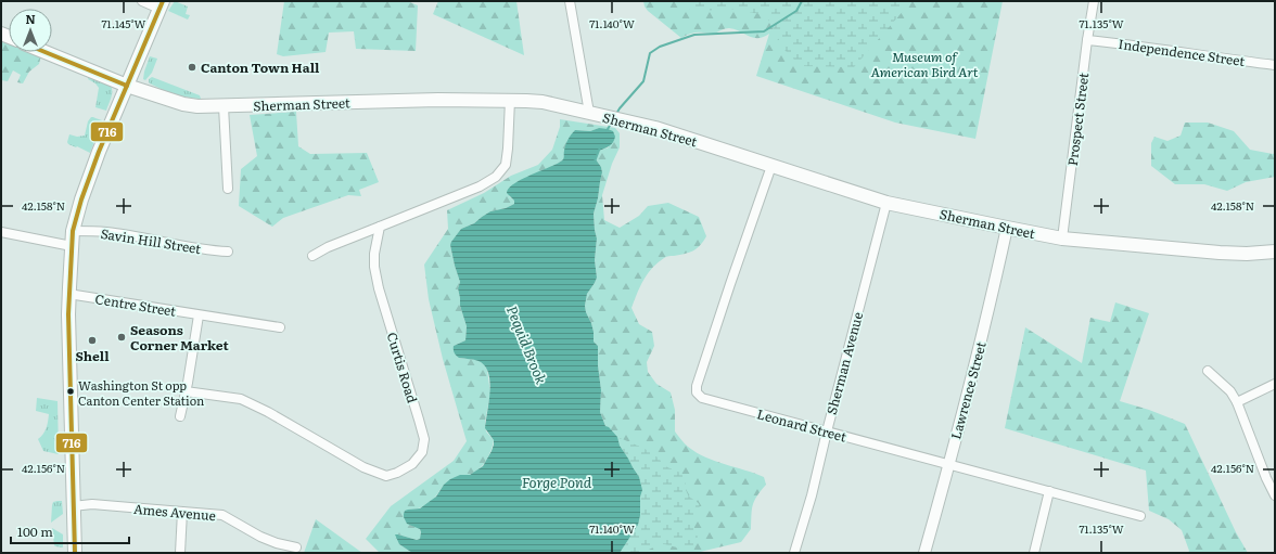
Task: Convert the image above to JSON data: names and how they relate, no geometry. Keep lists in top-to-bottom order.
{
  "streets": {
    "main road": ["Sherman Street"],
    "street": [
      "Independence Street",
      "Prospect Street",
      "Savin Hill Street",
      "Centre Street",
      "Sherman Avenue",
      "Curtis Road",
      "Lawrence Street",
      "Leonard Street",
      "Ames Avenue"
    ]
  },
  "crossings": [
    ["Independence Street", "Prospect Street"],
    ["Sherman Street", "Prospect Street"],
    ["Sherman Street", "Sherman Avenue"],
    ["Sherman Street", "Lawrence Street"],
    ["Sherman Street", "Leonard Street"],
    ["Sherman Avenue", "Leonard Street"],
    ["Lawrence Street", "Leonard Street"]
  ],
  "water": ["Pequid Brook", "Forge Pond"],
  "parks": ["Museum of American Bird Art"],
  "places": [
    "Canton Town Hall",
    "Seasons Corner Market",
    "Shell",
    "Washington St opp Canton Center Station"
  ],
  "lines": ["transit line 716"],
  "scale_bar": "100 m",
  "north": "top",
  "coordinates": [
    "71.145°W",
    "71.140°W",
    "71.135°W",
    "42.158°N",
    "42.156°N"
  ]
}
